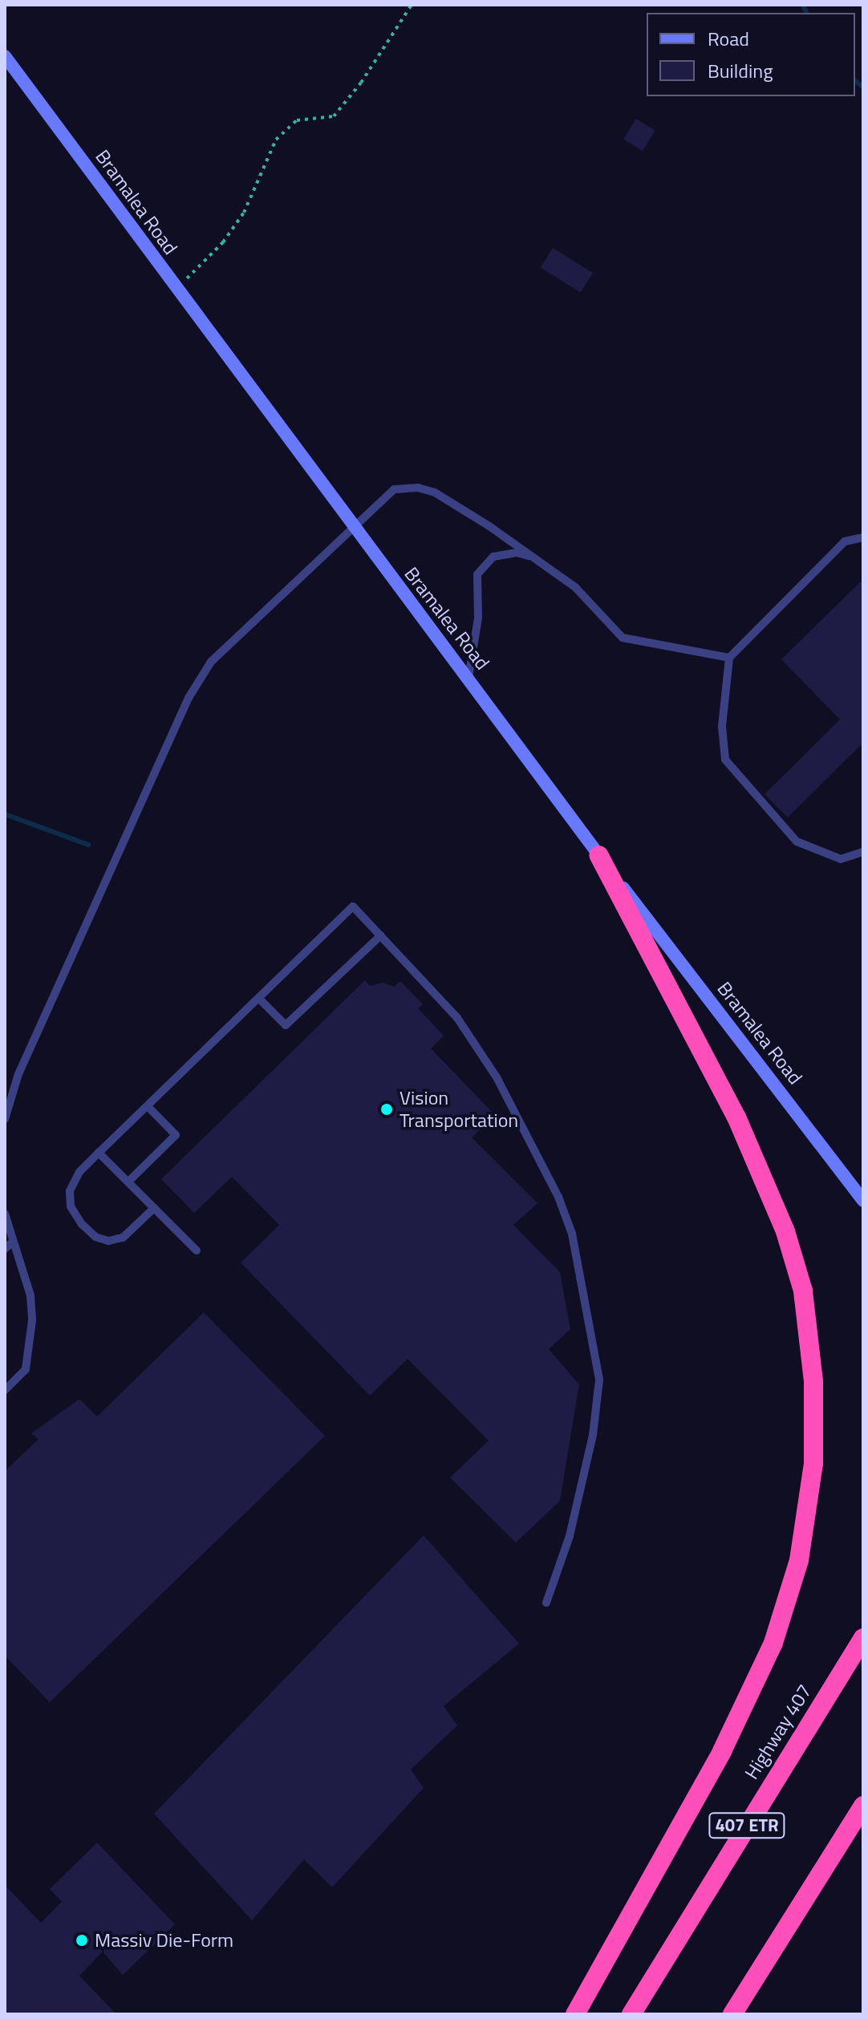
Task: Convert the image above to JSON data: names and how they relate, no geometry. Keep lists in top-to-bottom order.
{
  "streets": {
    "highway": ["Highway 407", "407 ETR"],
    "main road": ["Bramalea Road"]
  },
  "places": ["Vision Transportation", "Massiv Die-Form"],
  "legend": ["Road", "Building"]
}
